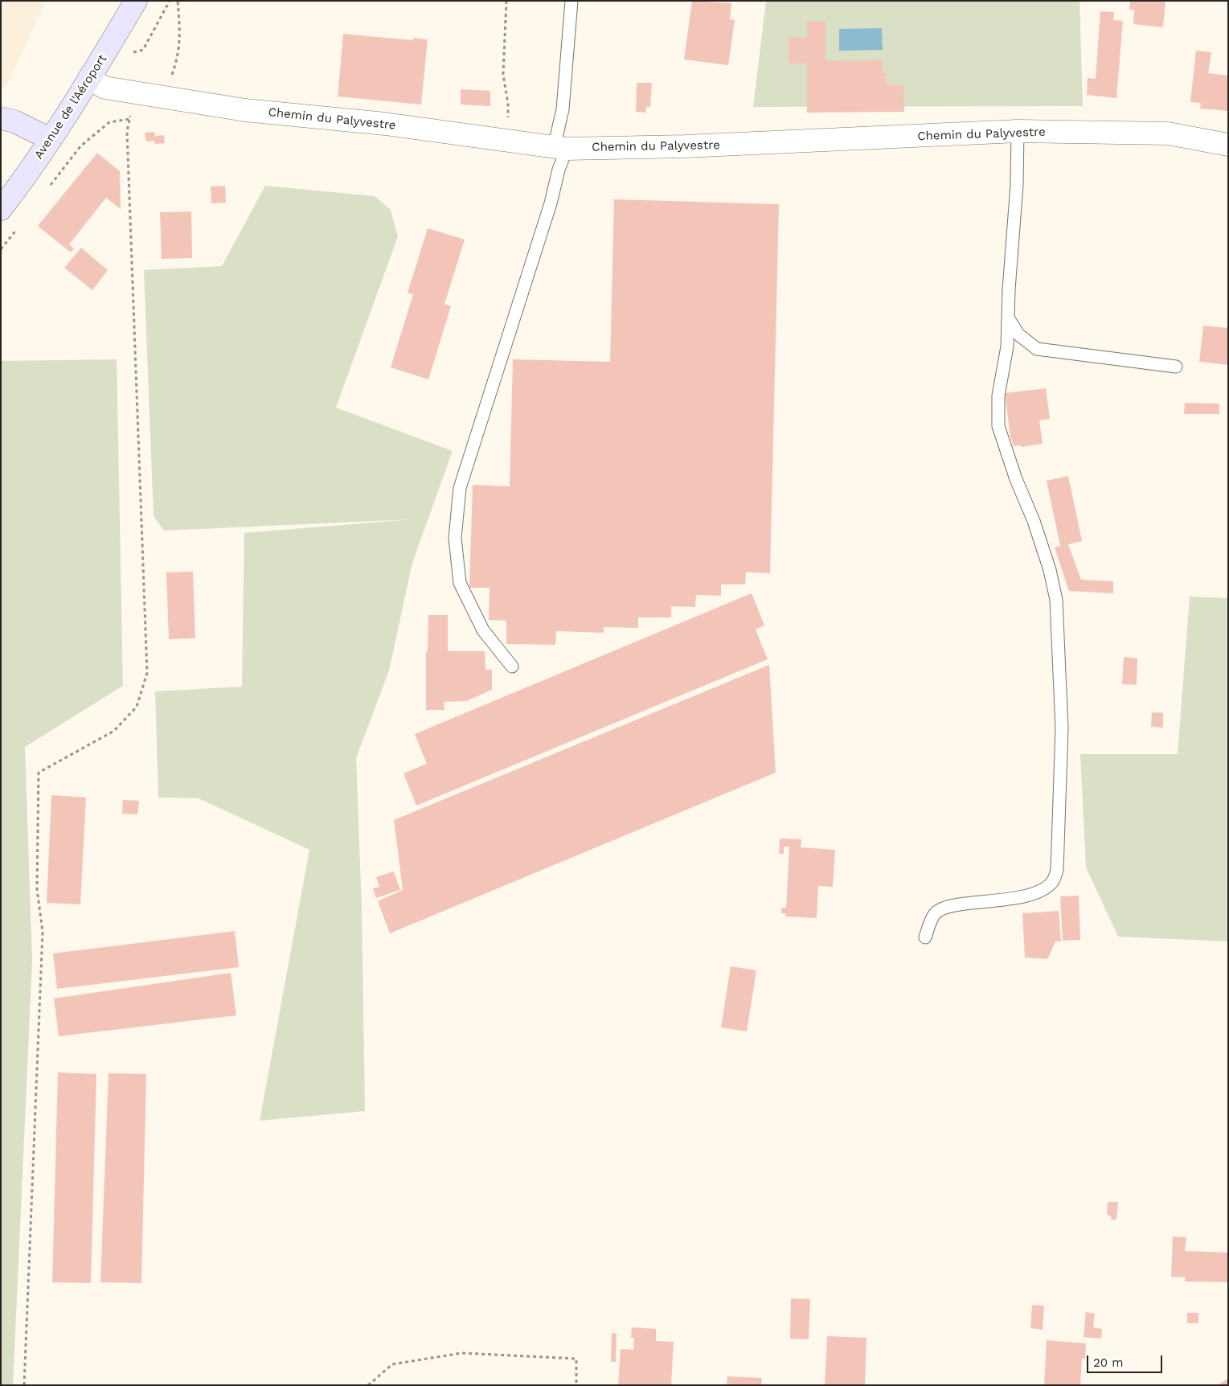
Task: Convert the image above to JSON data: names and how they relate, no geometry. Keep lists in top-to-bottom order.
{
  "streets": {
    "main road": ["Avenue de l'Aéroport"],
    "street": ["Chemin du Palyvestre"]
  },
  "crossings": [
    ["Avenue de l'Aéroport", "Chemin du Palyvestre"]
  ],
  "scale_bar": "20 m"
}
